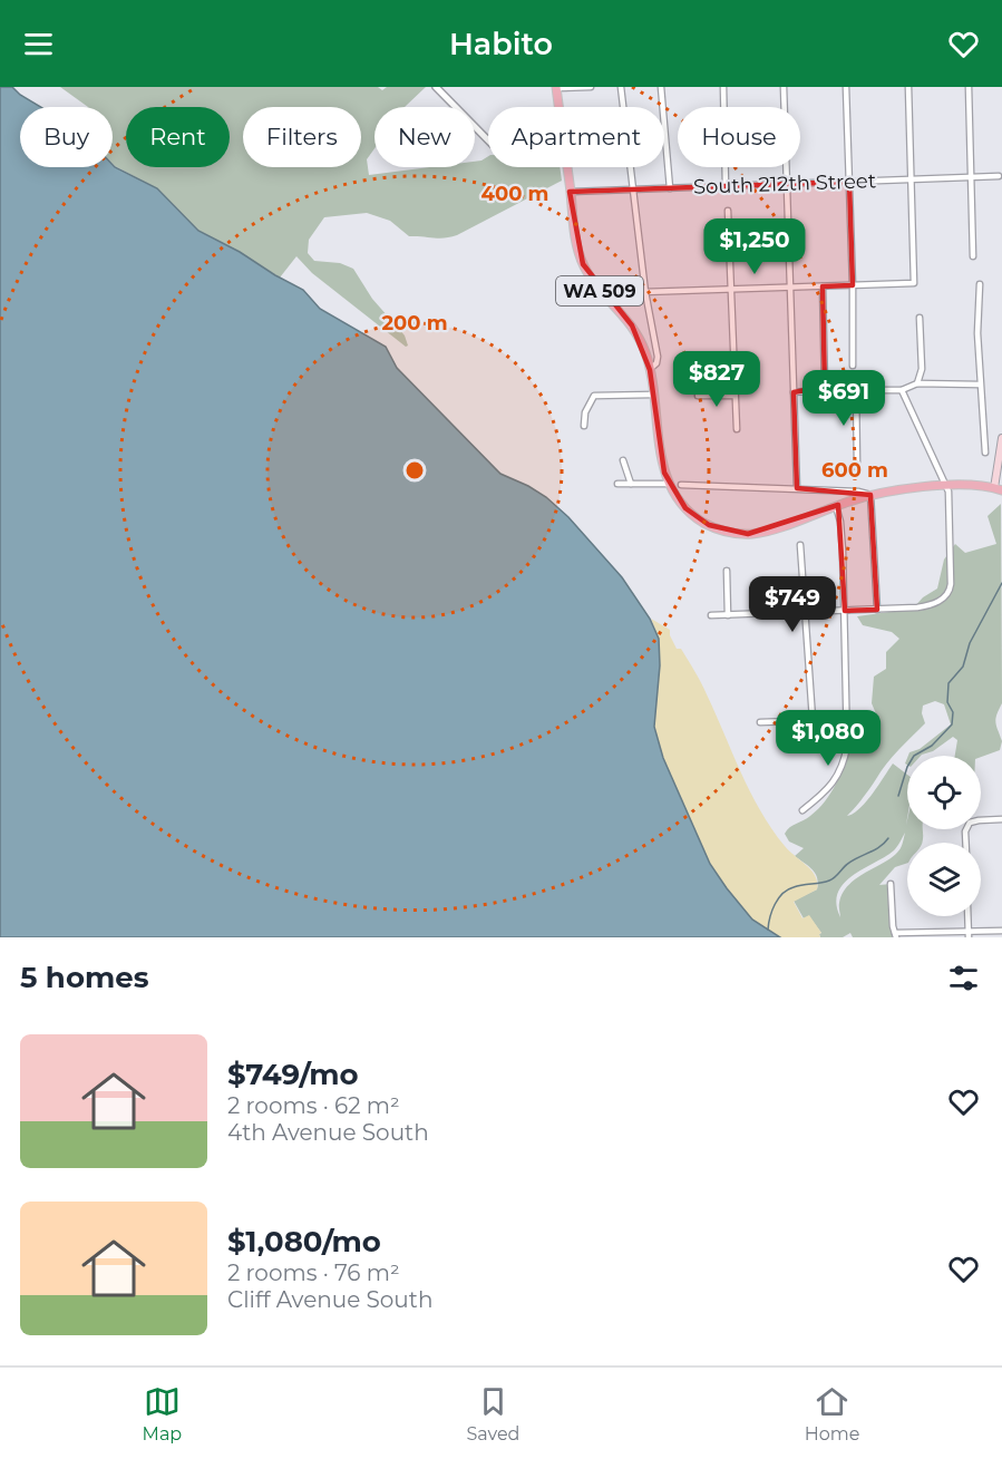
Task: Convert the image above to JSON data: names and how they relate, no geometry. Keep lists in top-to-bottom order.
{
  "streets": {
    "main road": ["WA 509"],
    "street": ["South 212th Street"]
  },
  "crossings": [
    ["South 212th Street", "WA 509"]
  ],
  "page": {
    "header": "Habito",
    "chip": [
      "Buy",
      "Rent",
      "Filters",
      "New",
      "Apartment",
      "House"
    ],
    "price": [
      "$1,250",
      "$827",
      "$691",
      "$749",
      "$1,080"
    ],
    "heading": "5 homes",
    "list": [
      {
        "name": "$749/mo",
        "note": "2 rooms · 62 m² · 4th Avenue South"
      },
      {
        "name": "$1,080/mo",
        "note": "2 rooms · 76 m² · Cliff Avenue South"
      }
    ],
    "tabs": ["Map", "Saved", "Home"]
  },
  "rings": ["400 m", "200 m", "600 m"]
}
